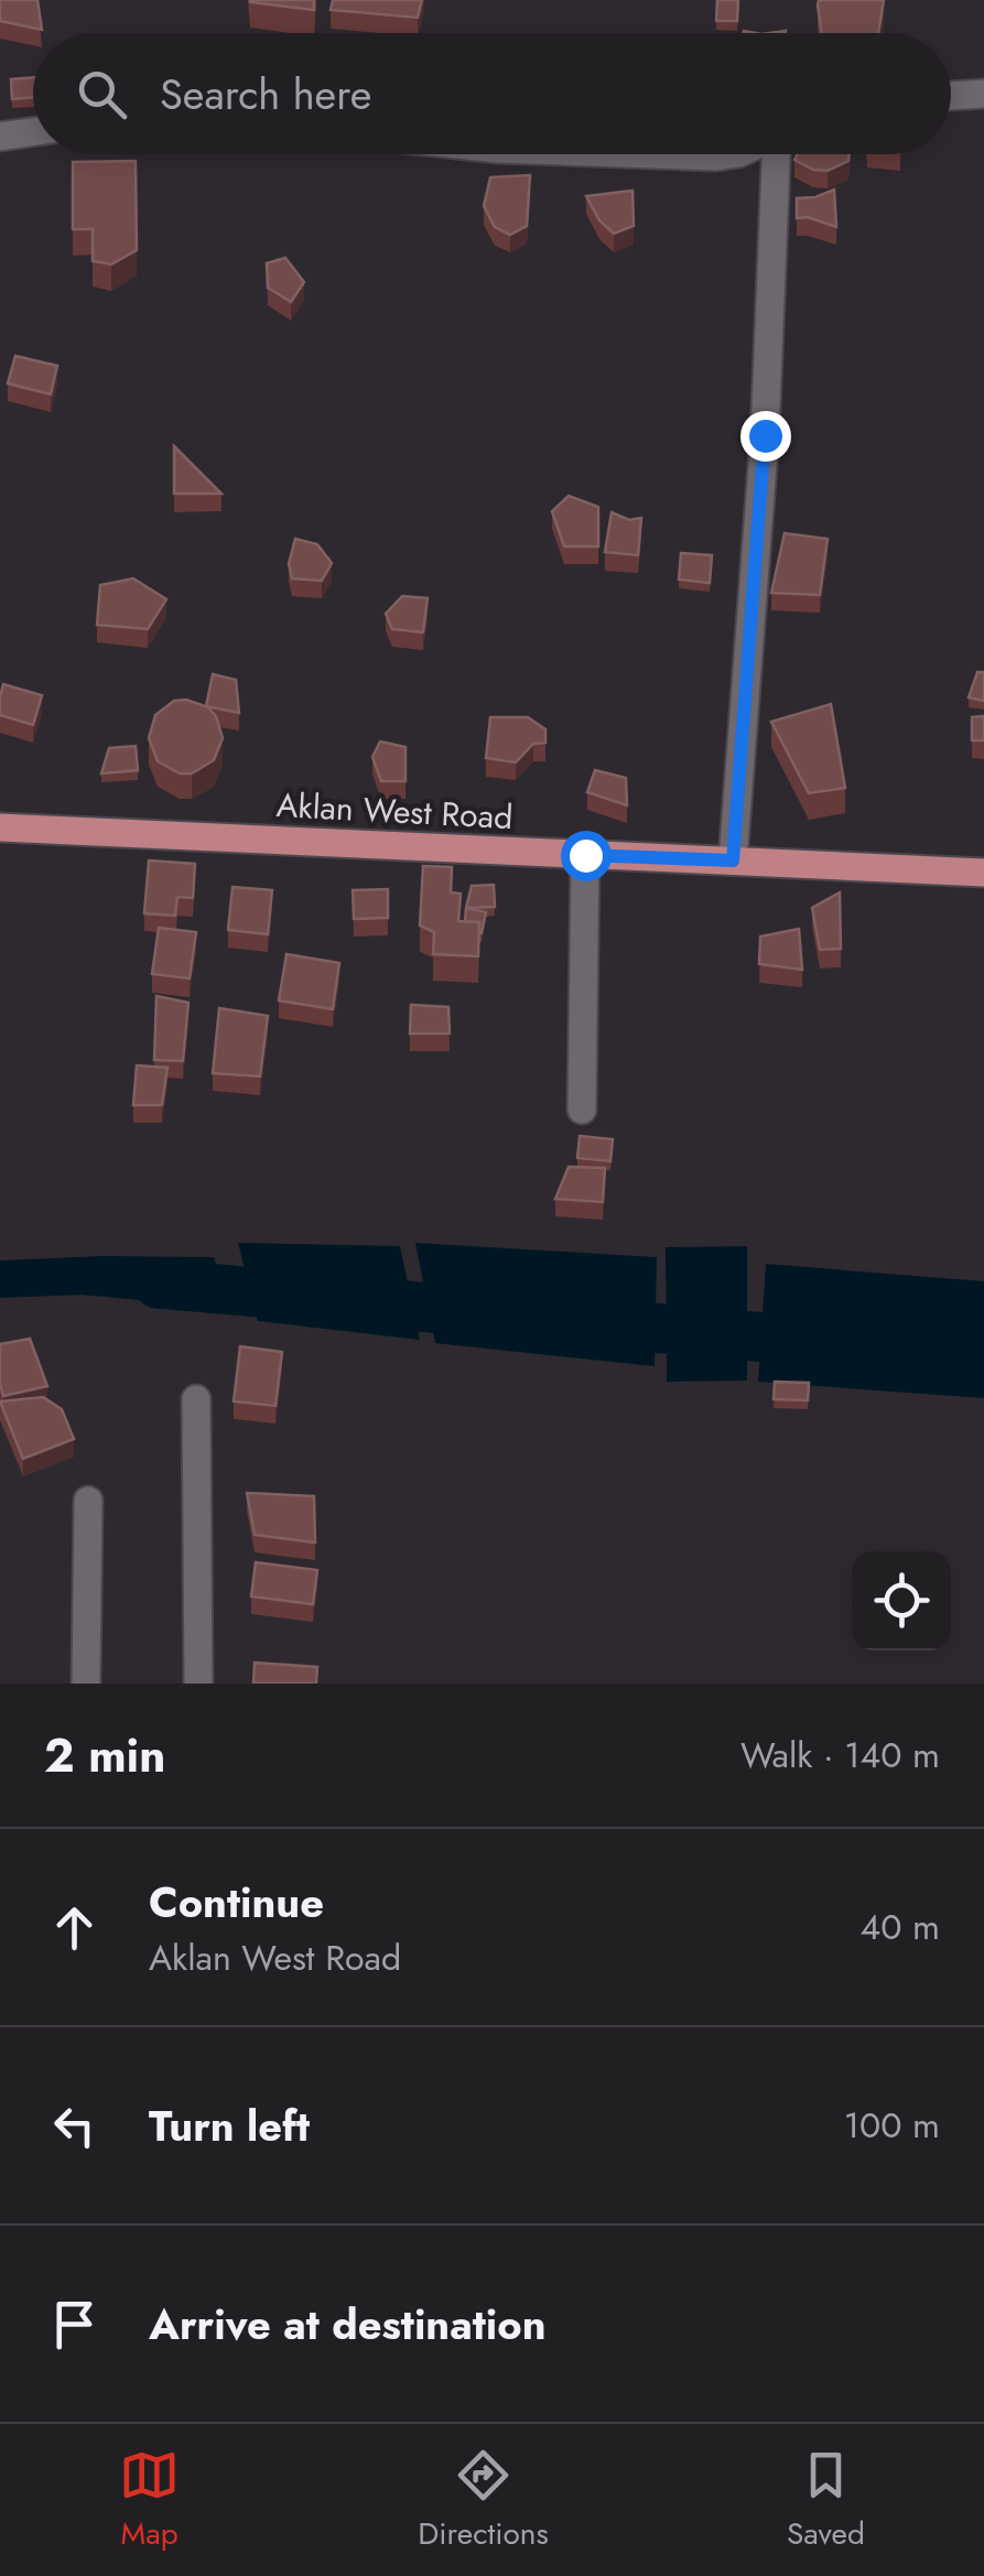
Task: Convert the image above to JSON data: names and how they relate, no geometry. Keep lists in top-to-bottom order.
{
  "streets": {
    "main road": ["Aklan West Road"]
  },
  "page": {
    "search": "Search here",
    "heading": ["2 min", "Walk · 140 m"],
    "list": [
      ["Continue", "Aklan West Road", "40 m"],
      ["Turn left", "100 m"],
      "Arrive at destination"
    ],
    "nav": ["Map", "Directions", "Saved"]
  }
}
